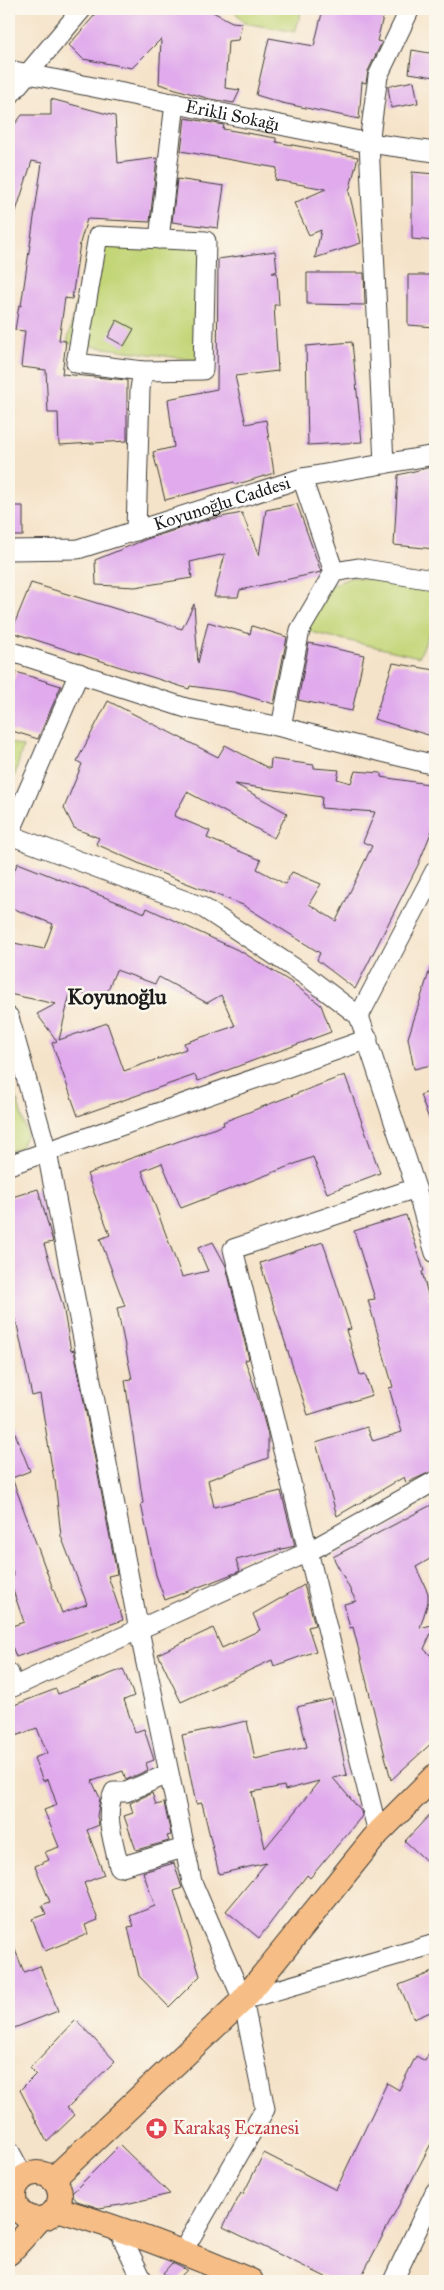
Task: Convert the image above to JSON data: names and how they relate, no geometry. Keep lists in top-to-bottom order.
{
  "streets": {
    "street": ["Erikli Sokağı", "Koyunoğlu Caddesi"]
  },
  "districts": ["Koyunoğlu"],
  "places": {
    "pharmacy": ["Karakaş Eczanesi"]
  }
}
